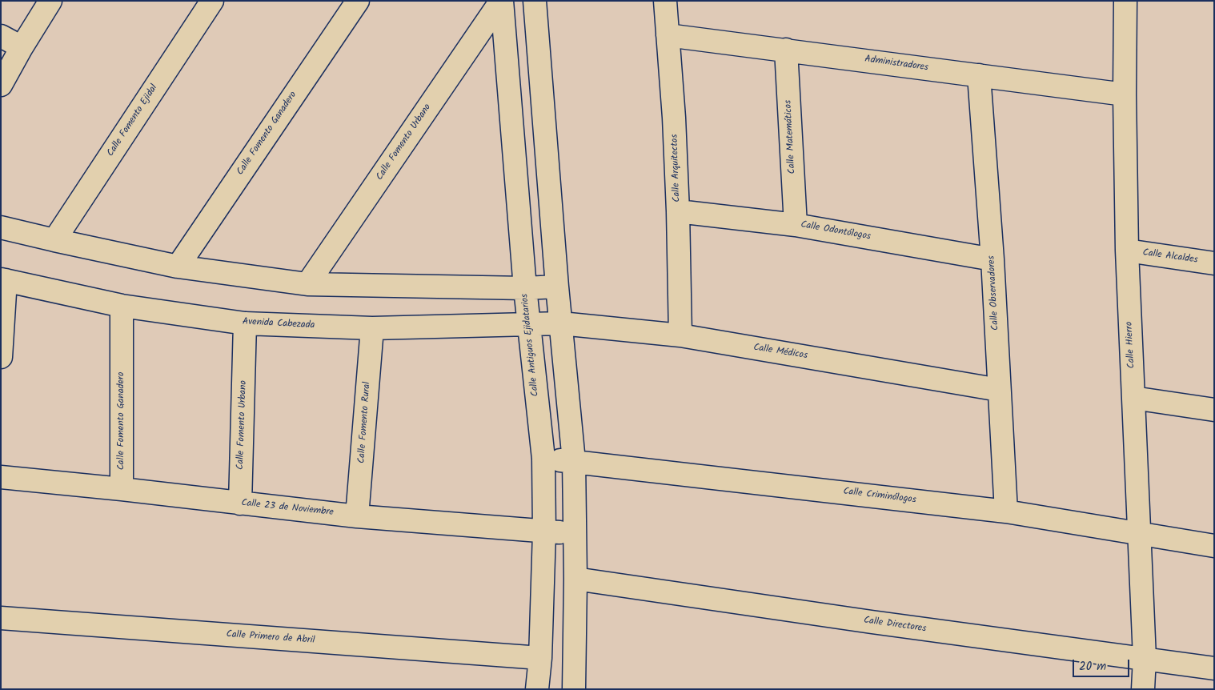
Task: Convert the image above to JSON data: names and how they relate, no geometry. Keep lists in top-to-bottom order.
{
  "streets": {
    "street": [
      "Administradores",
      "Calle Fomento Ejidal",
      "Calle Fomento Ganadero",
      "Calle Matemáticos",
      "Calle Fomento Urbano",
      "Calle Arquitectos",
      "Calle Odontólogos",
      "Calle Alcaldes",
      "Calle Observadores",
      "Avenida Cabezada",
      "Calle Antiguos Ejidatarios",
      "Calle Hierro",
      "Calle Médicos",
      "Calle Fomento Rural",
      "Calle Criminólogos",
      "Calle 23 de Noviembre",
      "Calle Directores",
      "Calle Primero de Abril"
    ]
  },
  "crossings": [
    ["Administradores", "Calle Matemáticos"],
    ["Administradores", "Calle Arquitectos"],
    ["Administradores", "Calle Observadores"],
    ["Administradores", "Calle Hierro"],
    ["Calle Fomento Ganadero", "Avenida Cabezada"],
    ["Calle Fomento Ganadero", "Calle 23 de Noviembre"],
    ["Calle Matemáticos", "Calle Odontólogos"],
    ["Calle Fomento Urbano", "Avenida Cabezada"],
    ["Calle Fomento Urbano", "Calle Antiguos Ejidatarios"],
    ["Calle Fomento Urbano", "Calle 23 de Noviembre"],
    ["Calle Arquitectos", "Calle Odontólogos"],
    ["Calle Arquitectos", "Calle Médicos"],
    ["Calle Odontólogos", "Calle Observadores"],
    ["Calle Alcaldes", "Calle Hierro"],
    ["Calle Observadores", "Calle Médicos"],
    ["Calle Observadores", "Calle Criminólogos"],
    ["Avenida Cabezada", "Calle Antiguos Ejidatarios"],
    ["Avenida Cabezada", "Calle Médicos"],
    ["Avenida Cabezada", "Calle Fomento Rural"],
    ["Calle Antiguos Ejidatarios", "Calle Criminólogos"],
    ["Calle Antiguos Ejidatarios", "Calle 23 de Noviembre"],
    ["Calle Antiguos Ejidatarios", "Calle Primero de Abril"],
    ["Calle Hierro", "Calle Criminólogos"],
    ["Calle Hierro", "Calle Directores"],
    ["Calle Fomento Rural", "Calle 23 de Noviembre"]
  ],
  "scale_bar": "20 m"
}
